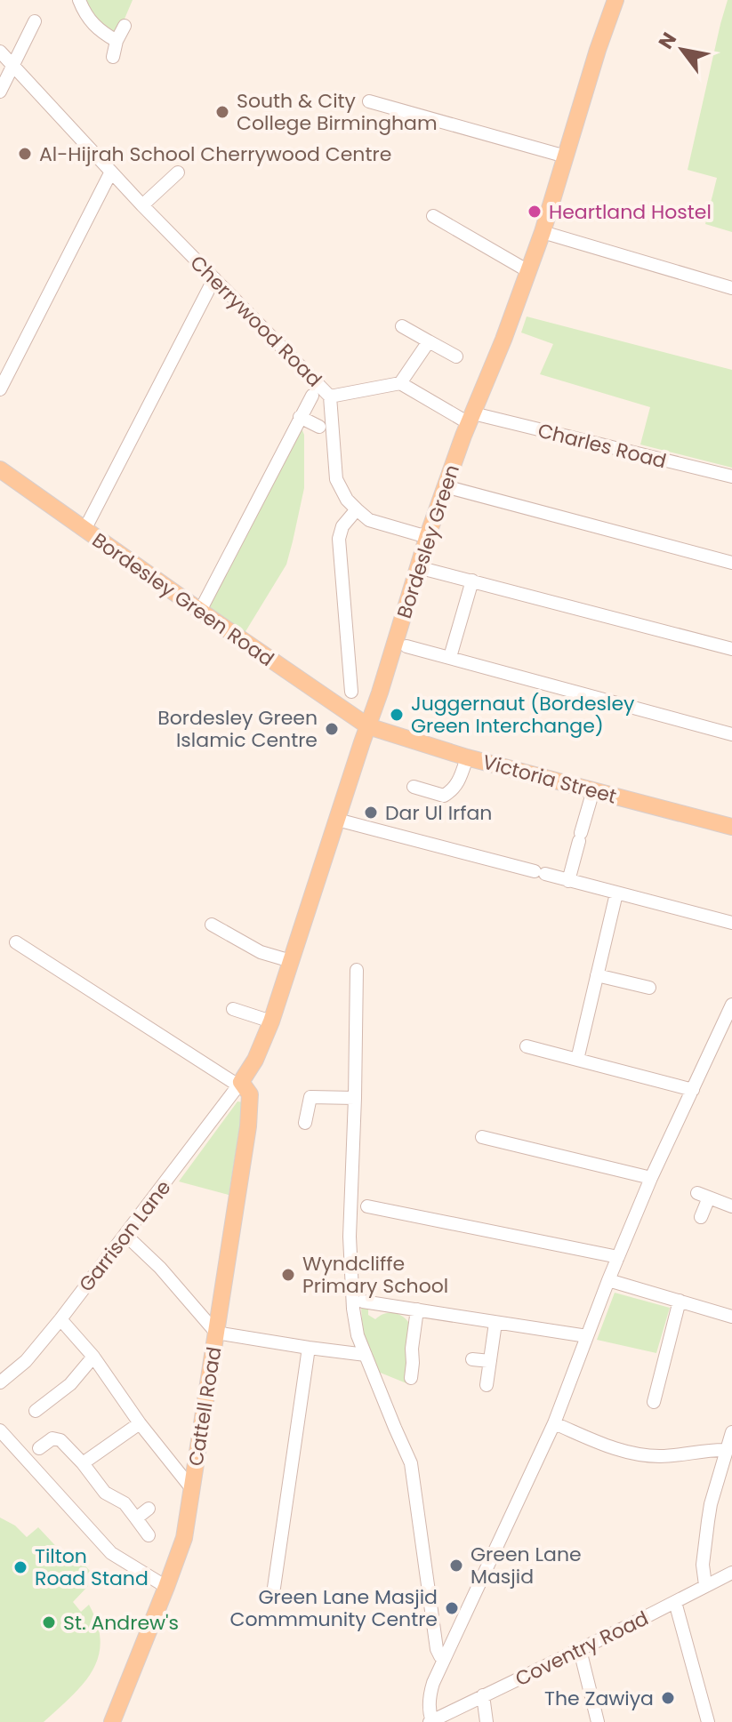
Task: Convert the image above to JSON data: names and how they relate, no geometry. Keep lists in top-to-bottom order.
{
  "streets": {
    "main road": [
      "Bordesley Green",
      "Bordesley Green Road",
      "Victoria Street",
      "Cattell Road"
    ],
    "street": [
      "Cherrywood Road",
      "Charles Road",
      "Garrison Lane",
      "Coventry Road"
    ]
  },
  "crossings": [
    ["Charles Road", "Bordesley Green"],
    ["Bordesley Green", "Bordesley Green Road"],
    ["Bordesley Green", "Victoria Street"],
    ["Bordesley Green", "Garrison Lane"],
    ["Bordesley Green", "Cattell Road"],
    ["Bordesley Green Road", "Victoria Street"],
    ["Garrison Lane", "Cattell Road"]
  ],
  "places": [
    "South & City College Birmingham",
    "Al-Hijrah School Cherrywood Centre",
    "Heartland Hostel",
    "Juggernaut (Bordesley Green Interchange)",
    "Bordesley Green Islamic Centre",
    "Dar Ul Irfan",
    "Wyndcliffe Primary School",
    "Green Lane Masjid",
    "Tilton Road Stand",
    "Green Lane Masjid Commmunity Centre",
    "St. Andrew's",
    "The Zawiya"
  ],
  "north": "top left"
}
